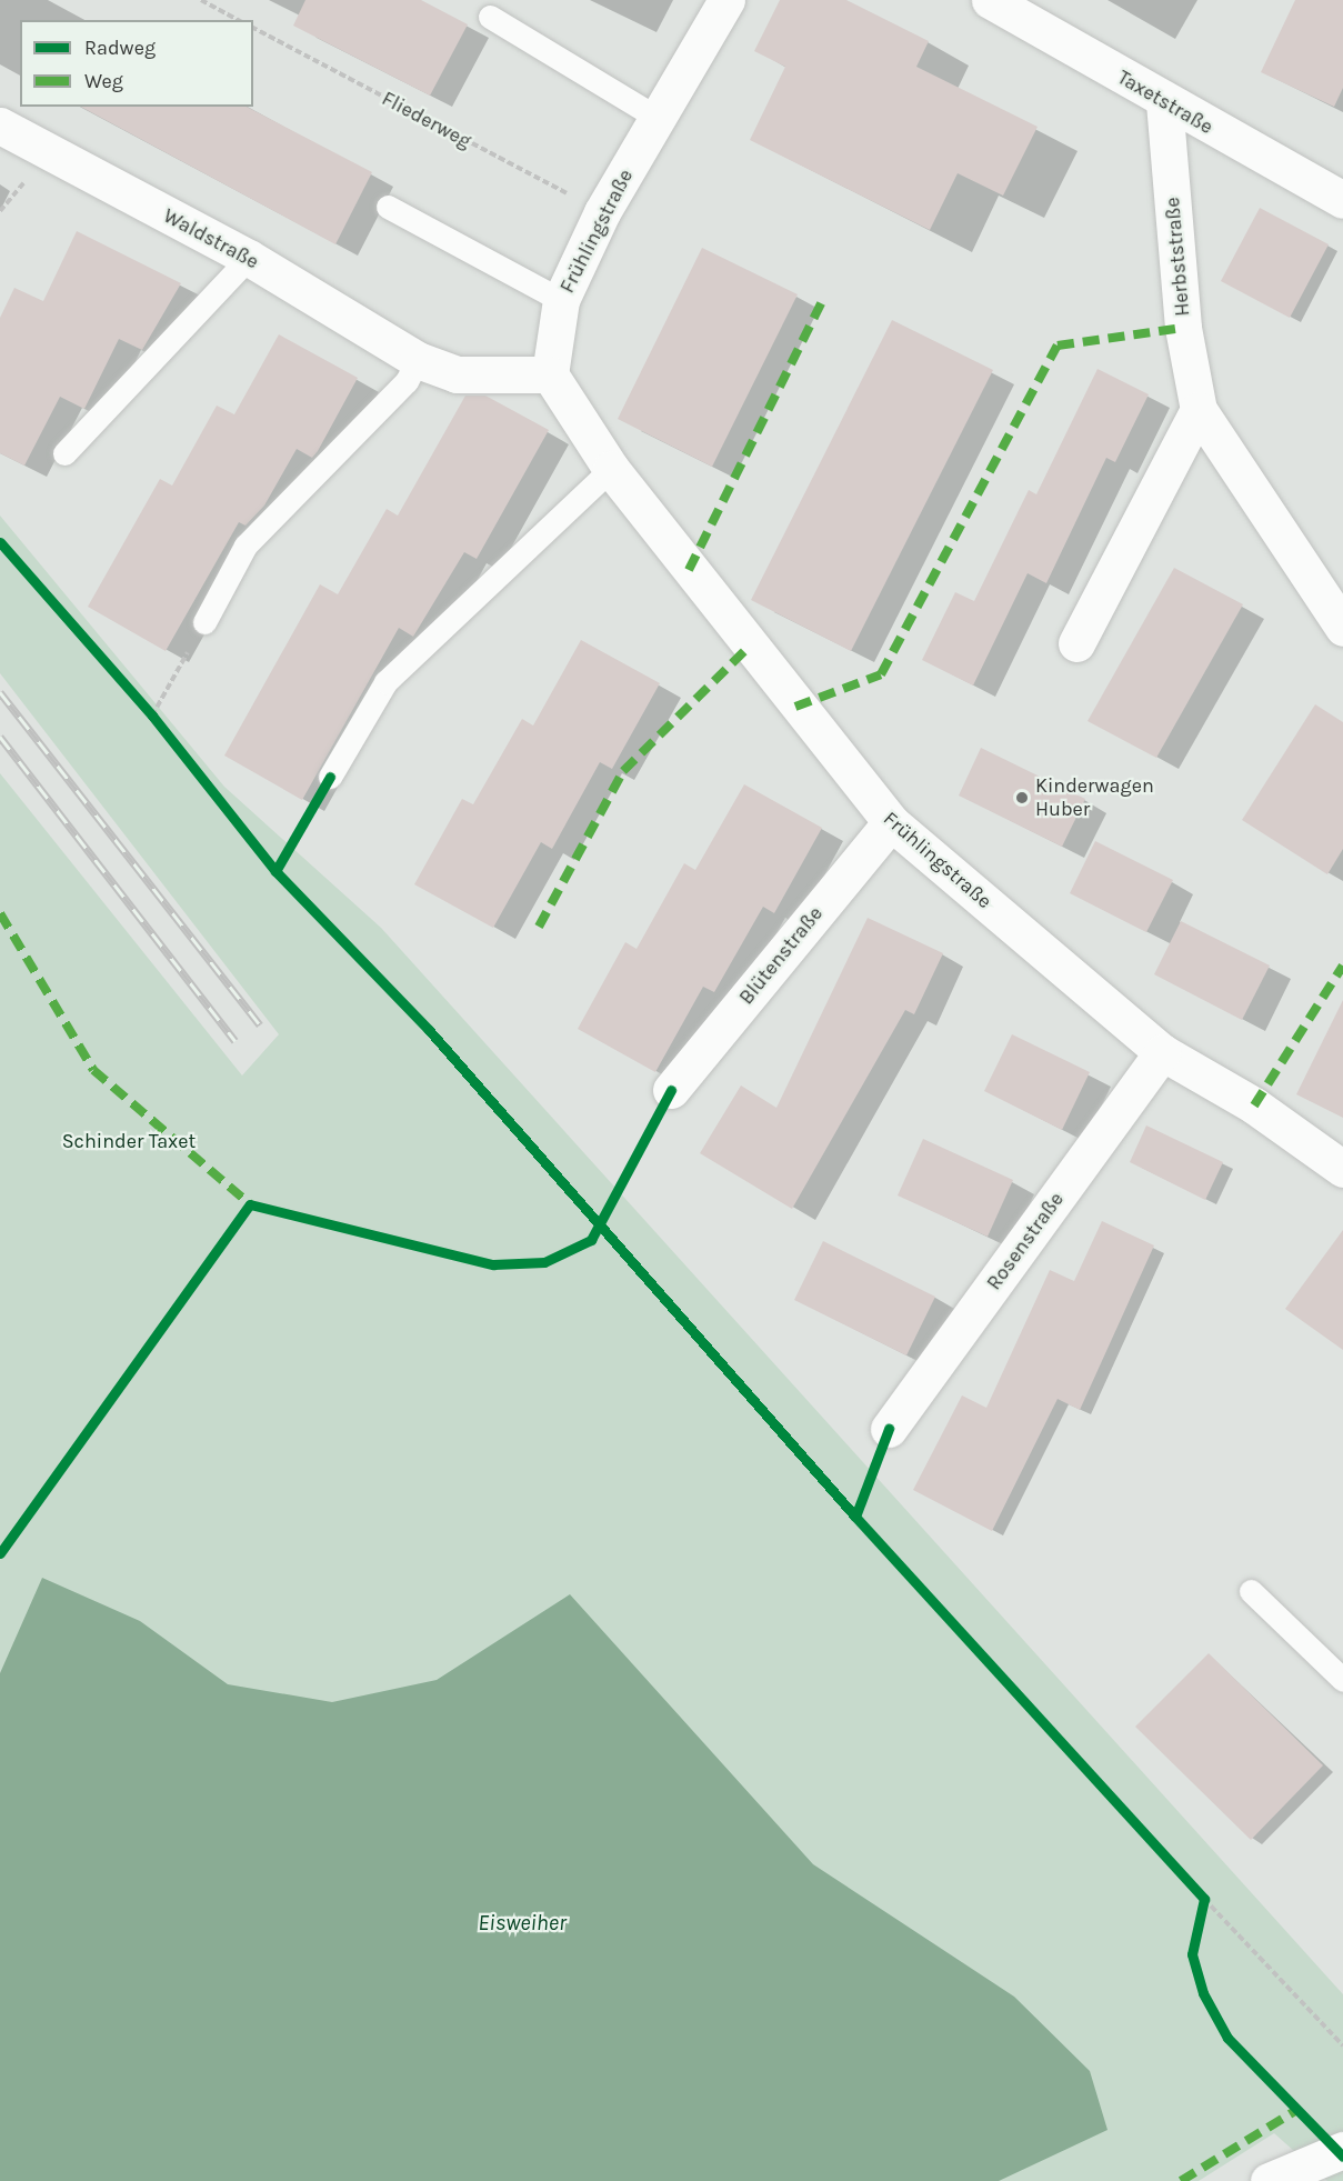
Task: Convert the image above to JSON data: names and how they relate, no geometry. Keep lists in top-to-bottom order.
{
  "streets": {
    "street": [
      "Taxetstraße",
      "Frühlingstraße",
      "Waldstraße",
      "Herbststraße",
      "Blütenstraße",
      "Rosenstraße"
    ],
    "path": ["Fliederweg"]
  },
  "crossings": [
    ["Taxetstraße", "Herbststraße"],
    ["Fliederweg", "Frühlingstraße"],
    ["Frühlingstraße", "Waldstraße"],
    ["Frühlingstraße", "Blütenstraße"],
    ["Frühlingstraße", "Rosenstraße"]
  ],
  "water": ["Eisweiher"],
  "parks": ["Schinder Taxet"],
  "places": ["Kinderwagen Huber"],
  "legend": ["Radweg", "Weg"]
}
